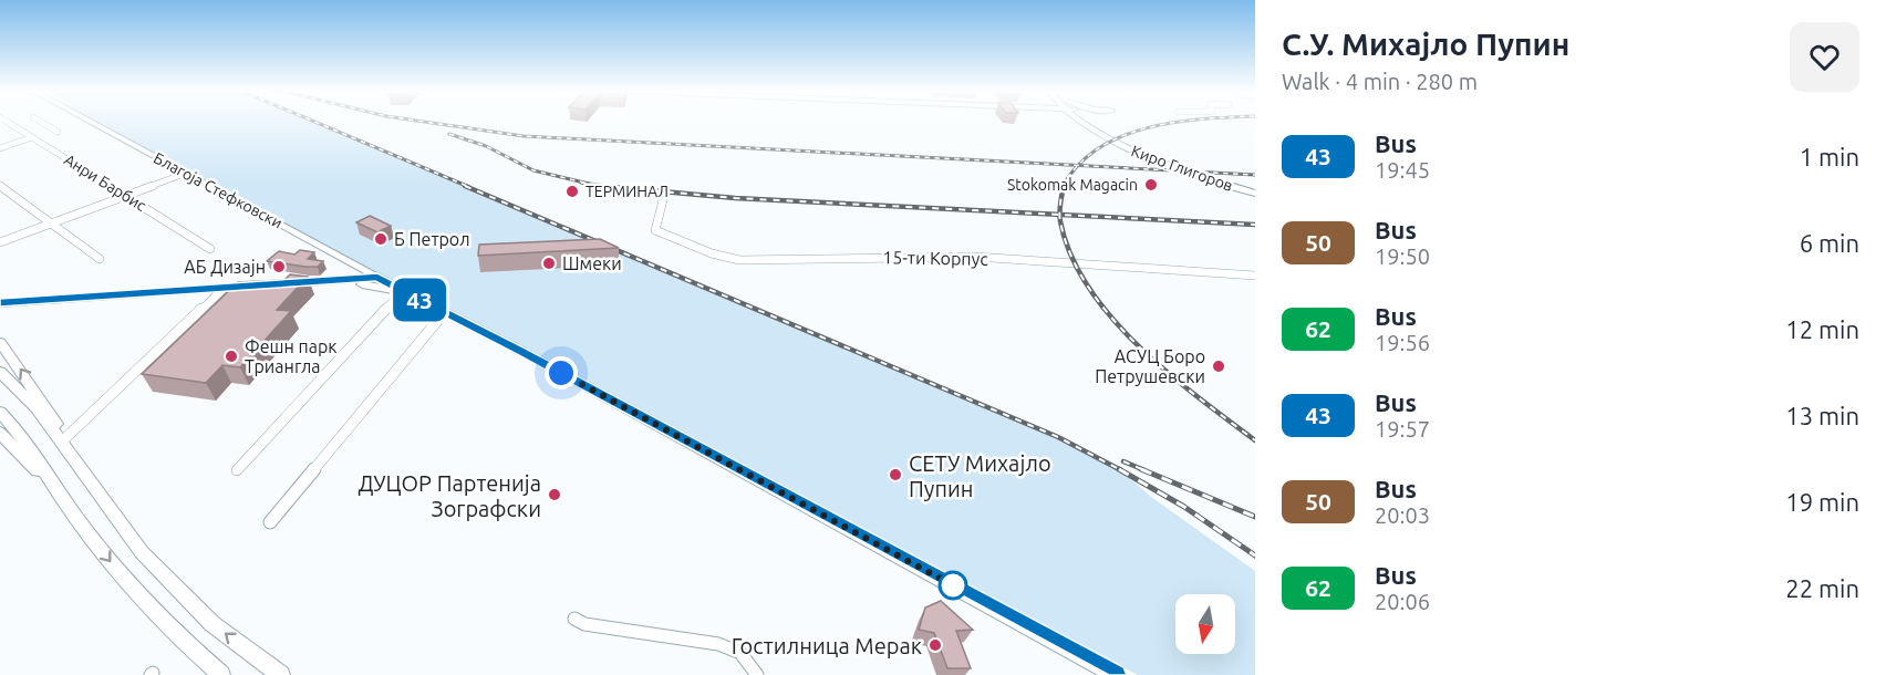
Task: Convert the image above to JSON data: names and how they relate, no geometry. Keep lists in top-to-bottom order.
{
  "streets": {
    "street": [
      "Киро Глигоров",
      "Анри Барбис",
      "Благоја Стефковски",
      "15-ти Корпус"
    ]
  },
  "places": [
    "Stokomak Magacin",
    "ТЕРМИНАЛ",
    "Б Петрол",
    "Шмеки",
    "АБ Дизајн",
    "Фешн парк Триангла",
    "АСУЦ Боро Петрушевски",
    "СЕТУ Михајло Пупин",
    "ДУЦОР Партенија Зографски",
    "Гостилница Мерак"
  ],
  "lines": ["bus line 43"],
  "north": "bottom",
  "page": {
    "on_map": "43",
    "heading": ["С.У. Михајло Пупин", "Walk · 4 min · 280 m"],
    "list": [
      {
        "mark": "43",
        "name": "Bus",
        "note": "19:45",
        "value": "1 min"
      },
      {
        "mark": "50",
        "name": "Bus",
        "note": "19:50",
        "value": "6 min"
      },
      {
        "mark": "62",
        "name": "Bus",
        "note": "19:56",
        "value": "12 min"
      },
      {
        "mark": "43",
        "name": "Bus",
        "note": "19:57",
        "value": "13 min"
      },
      {
        "mark": "50",
        "name": "Bus",
        "note": "20:03",
        "value": "19 min"
      },
      {
        "mark": "62",
        "name": "Bus",
        "note": "20:06",
        "value": "22 min"
      }
    ]
  }
}
